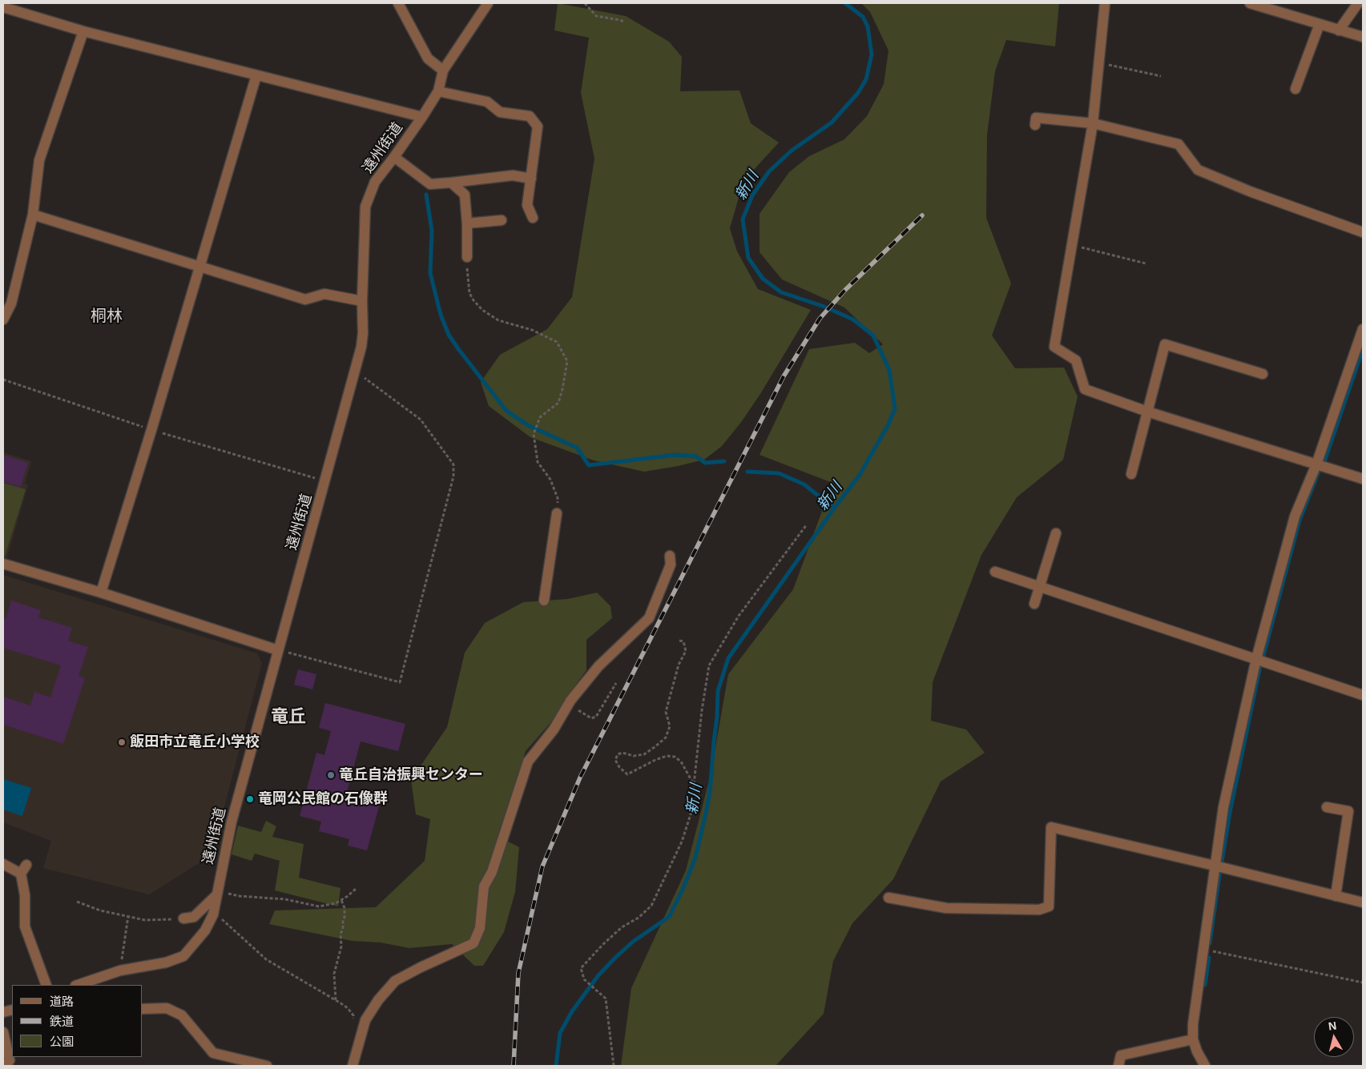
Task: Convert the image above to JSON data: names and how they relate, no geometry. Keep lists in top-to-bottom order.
{
  "streets": {
    "street": ["遠州街道"]
  },
  "districts": ["桐林", "竜丘"],
  "water": ["新川"],
  "places": ["飯田市立竜丘小学校", "竜丘自治振興センター", "竜岡公民館の石像群"],
  "legend": ["道路", "鉄道", "公園"],
  "north": "top"
}
